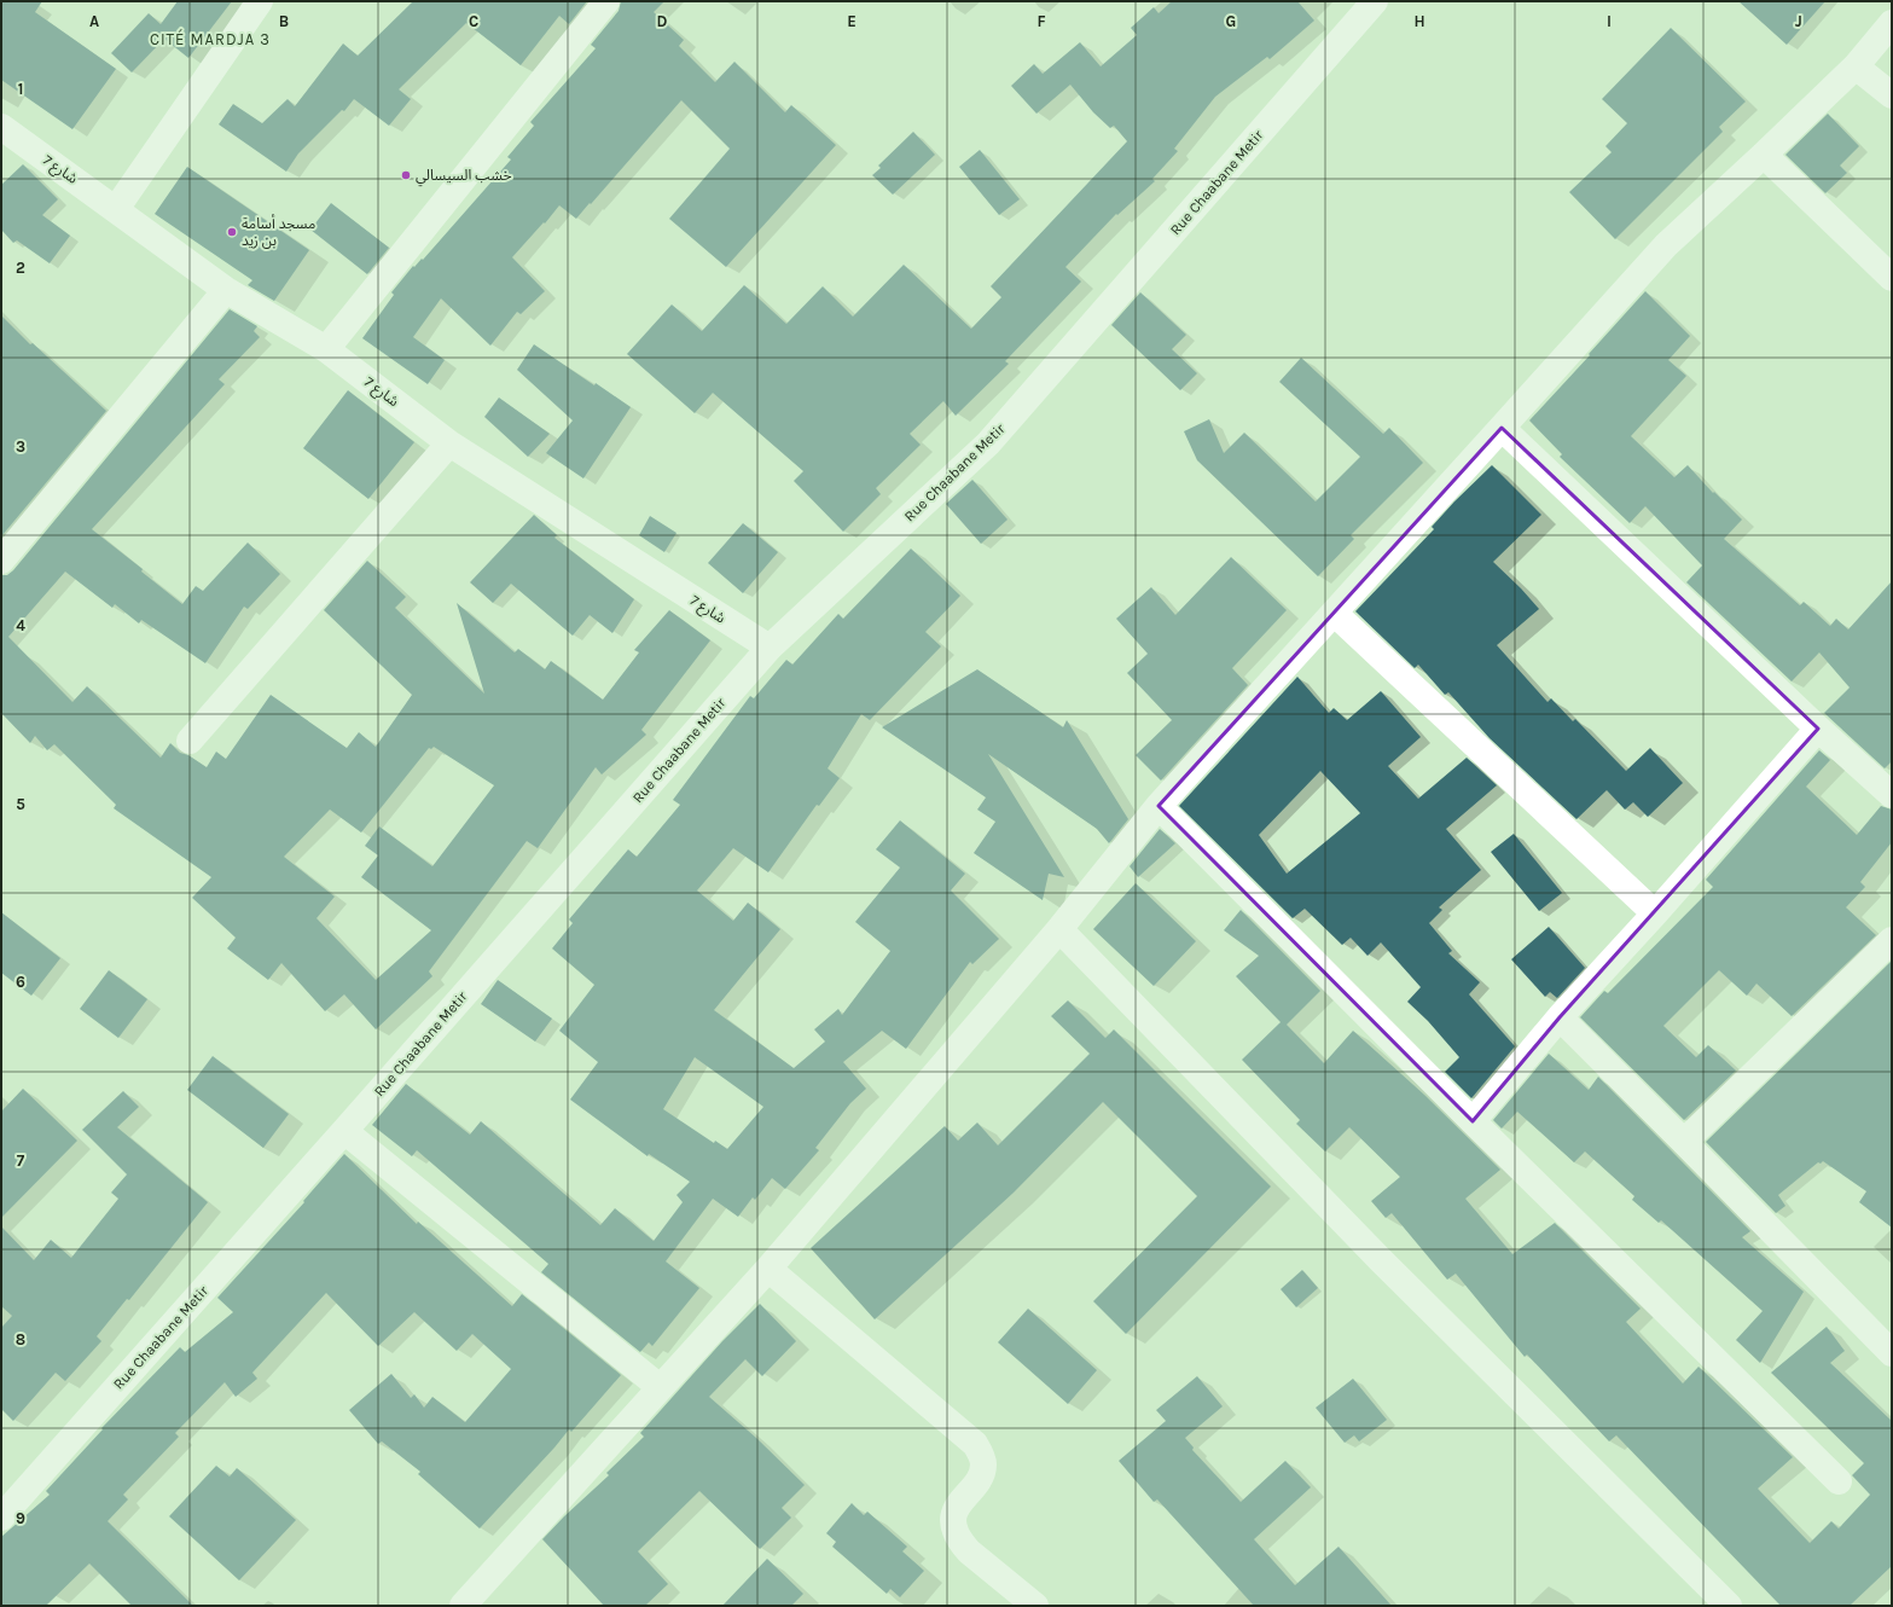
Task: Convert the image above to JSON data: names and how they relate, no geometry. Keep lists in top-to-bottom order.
{
  "streets": {
    "street": ["شارع 7", "Rue Chaabane Metir"]
  },
  "crossings": [
    ["شارع 7", "Rue Chaabane Metir"]
  ],
  "districts": ["CITÉ MARDJA 3"],
  "places": ["خشب السيسالي", "مسجد أسامة بن زيد"],
  "grid": {
    "columns": [
      "A",
      "B",
      "C",
      "D",
      "E",
      "F",
      "G",
      "H",
      "I",
      "J"
    ],
    "rows": [
      "1",
      "2",
      "3",
      "4",
      "5",
      "6",
      "7",
      "8",
      "9"
    ]
  }
}
